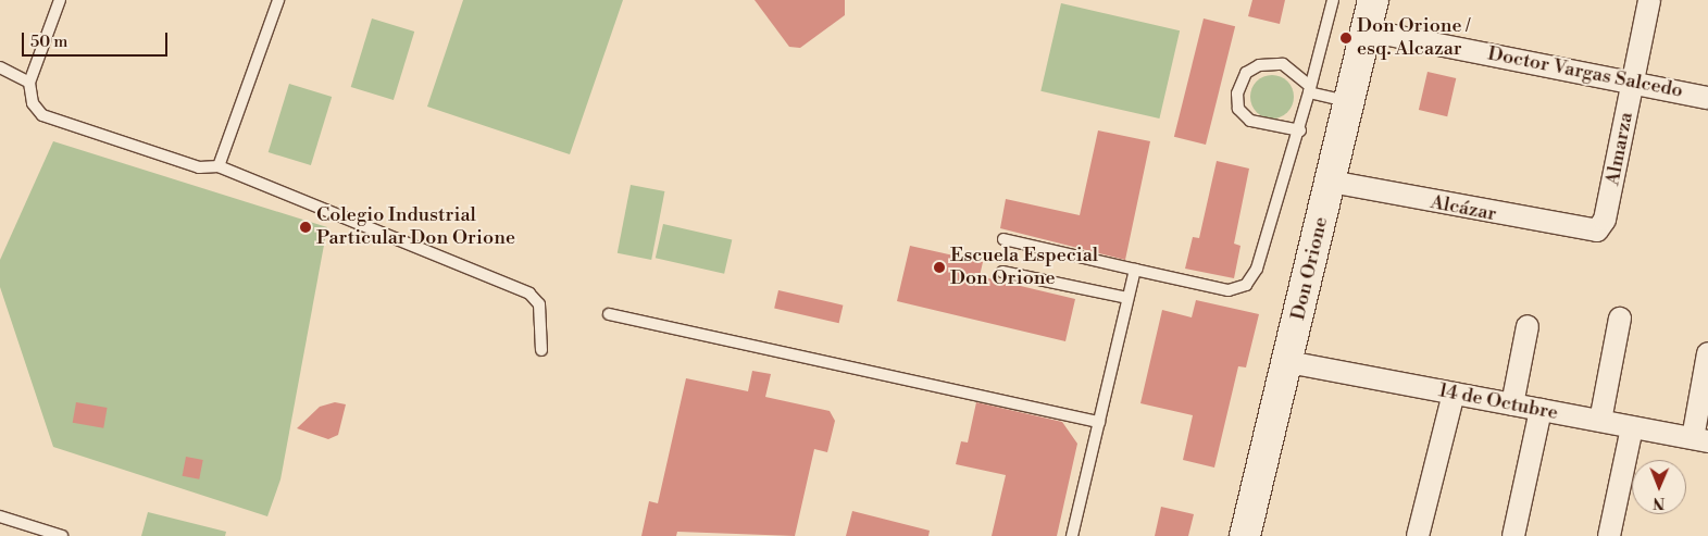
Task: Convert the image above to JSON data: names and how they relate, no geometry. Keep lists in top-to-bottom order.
{
  "streets": {
    "street": [
      "Doctor Vargas Salcedo",
      "Almarza",
      "Alcázar",
      "Don Orione",
      "14 de Octubre"
    ]
  },
  "crossings": [
    ["Doctor Vargas Salcedo", "Almarza"],
    ["Doctor Vargas Salcedo", "Don Orione"],
    ["Almarza", "Alcázar"],
    ["Alcázar", "Don Orione"],
    ["Don Orione", "14 de Octubre"]
  ],
  "places": ["Don Orione / esq. Alcazar", "Colegio Industrial Particular Don Orione", "Escuela Especial Don Orione"],
  "scale_bar": "50 m",
  "north": "bottom"
}
